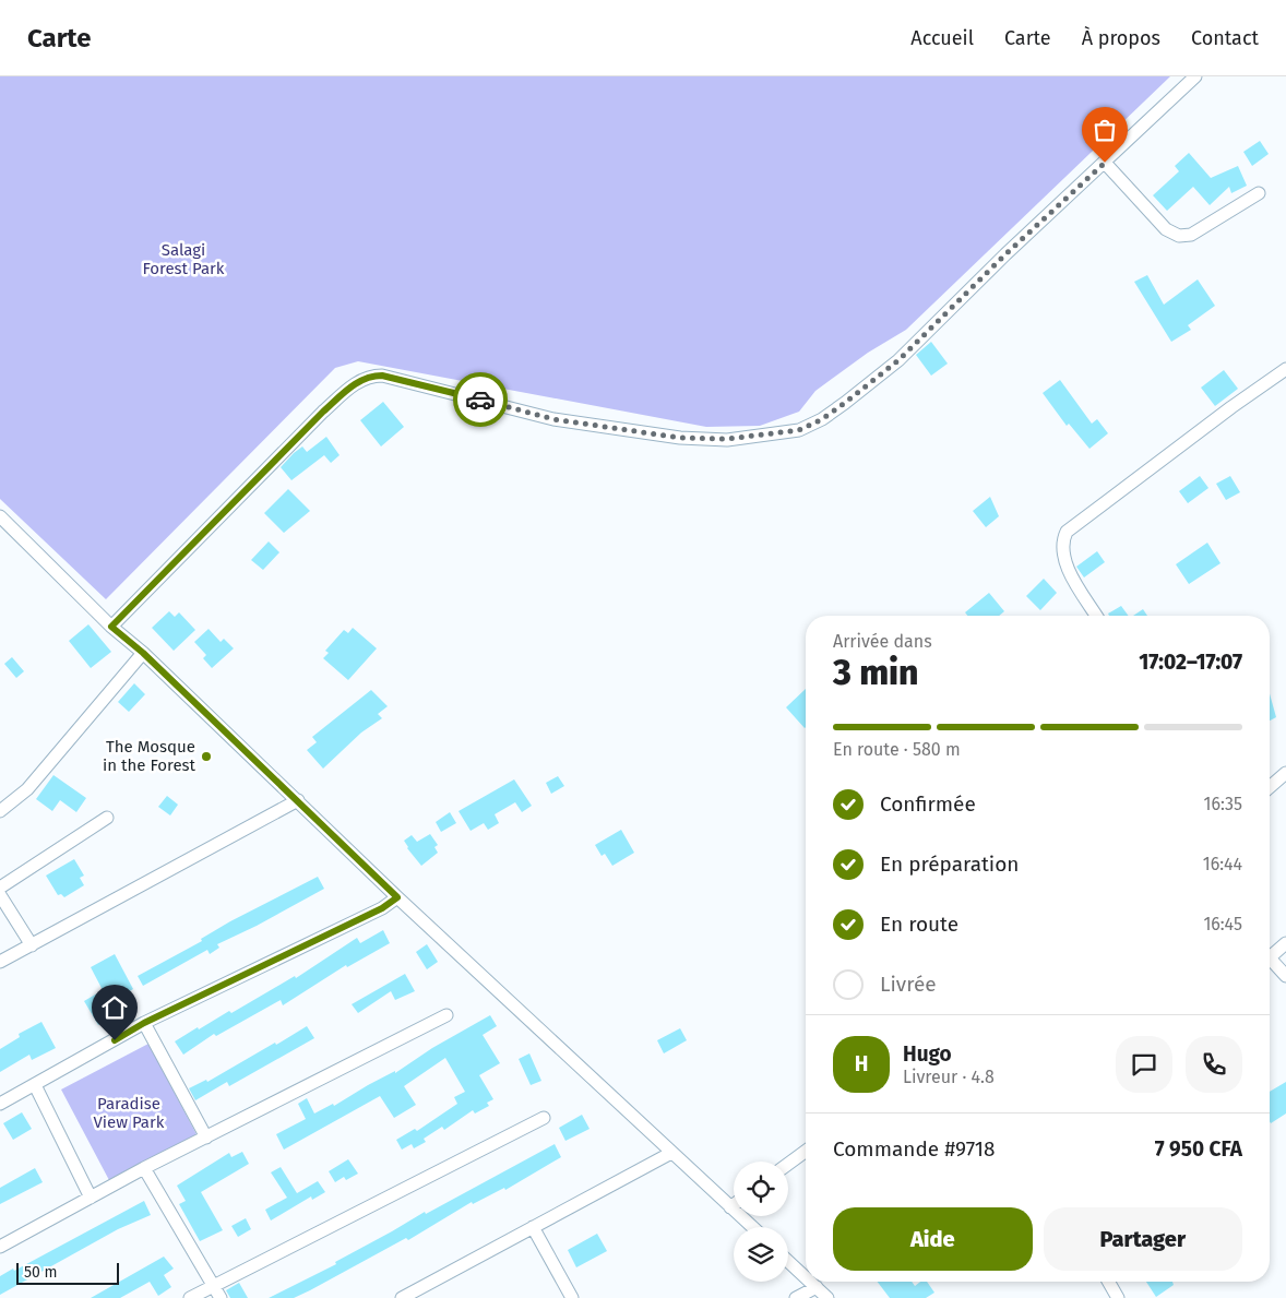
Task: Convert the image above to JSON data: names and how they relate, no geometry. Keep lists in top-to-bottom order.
{
  "parks": ["Salagi Forest Park", "Paradise View Park"],
  "places": ["The Mosque in the Forest"],
  "scale_bar": "50 m",
  "page": {
    "header": "Carte",
    "nav": [
      "Accueil",
      "Carte",
      "À propos",
      "Contact"
    ],
    "heading": ["3 min", "Arrivée dans", "17:02–17:07"],
    "panel": [
      "Hugo",
      "Livreur · 4.8",
      "Commande #9718",
      "7 950 CFA"
    ],
    "bar": "En route · 580 m",
    "list": [
      ["Confirmée", "16:35"],
      ["En préparation", "16:44"],
      ["En route", "16:45"],
      "Livrée"
    ],
    "round": "H",
    "buttons": ["Aide", "Partager"],
    "scale": "50 m"
  }
}
